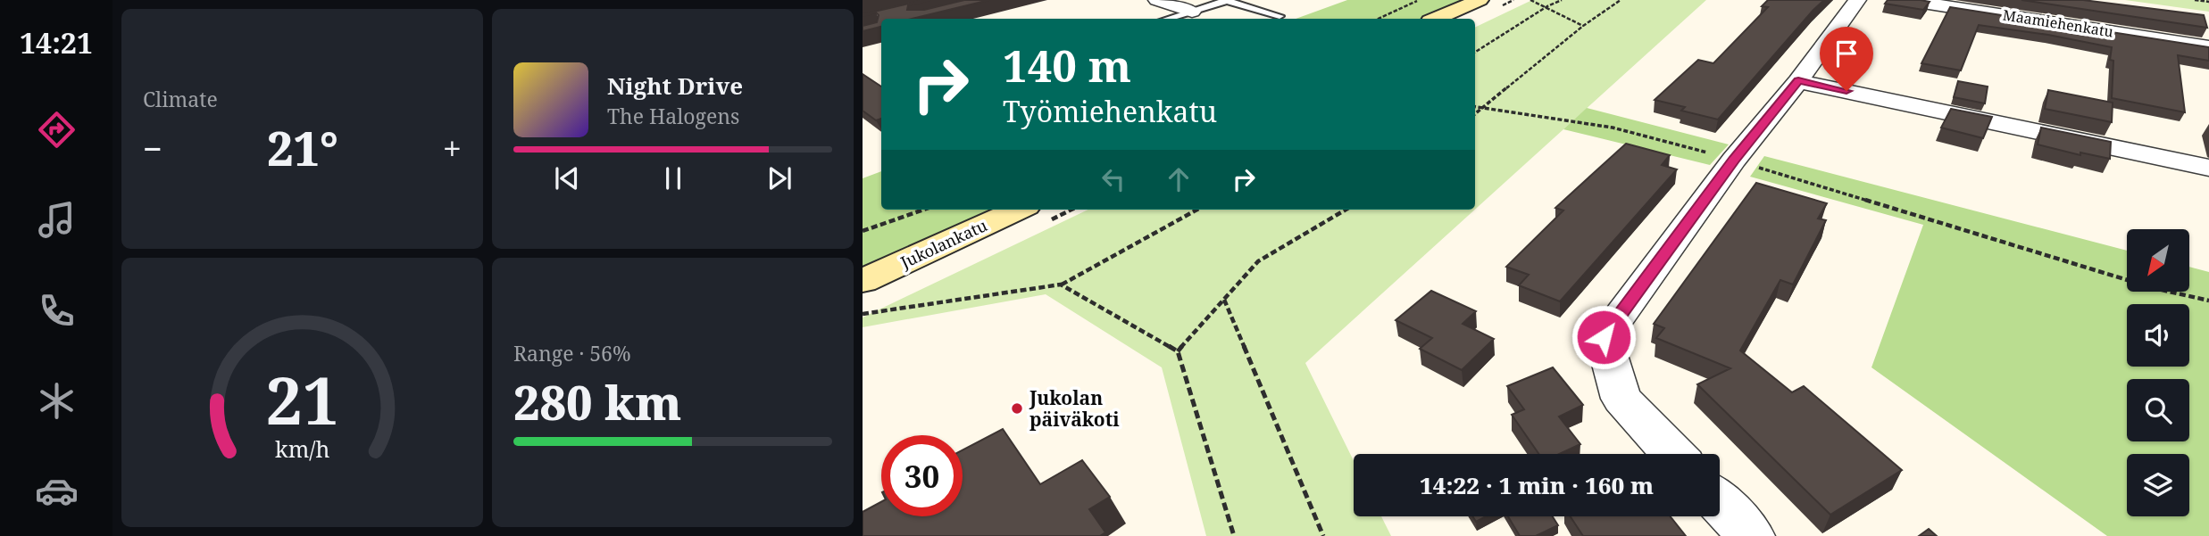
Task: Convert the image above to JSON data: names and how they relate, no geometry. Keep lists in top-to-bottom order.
{
  "streets": {
    "main road": ["Jukolankatu"],
    "street": ["Maamiehenkatu"]
  },
  "places": ["Jukolan päiväkoti"],
  "north": "bottom left",
  "page": {
    "tabs": "14:21",
    "tile": [
      "Climate",
      ["Range · 56%", "280 km"]
    ],
    "turn": ["140 m", "Työmiehenkatu"],
    "song": ["Night Drive", "The Halogens"],
    "heat": ["−", "21°", "+"],
    "limit": "30",
    "trip": "14:22 · 1 min · 160 m",
    "gauge": ["21", "km/h"]
  }
}
